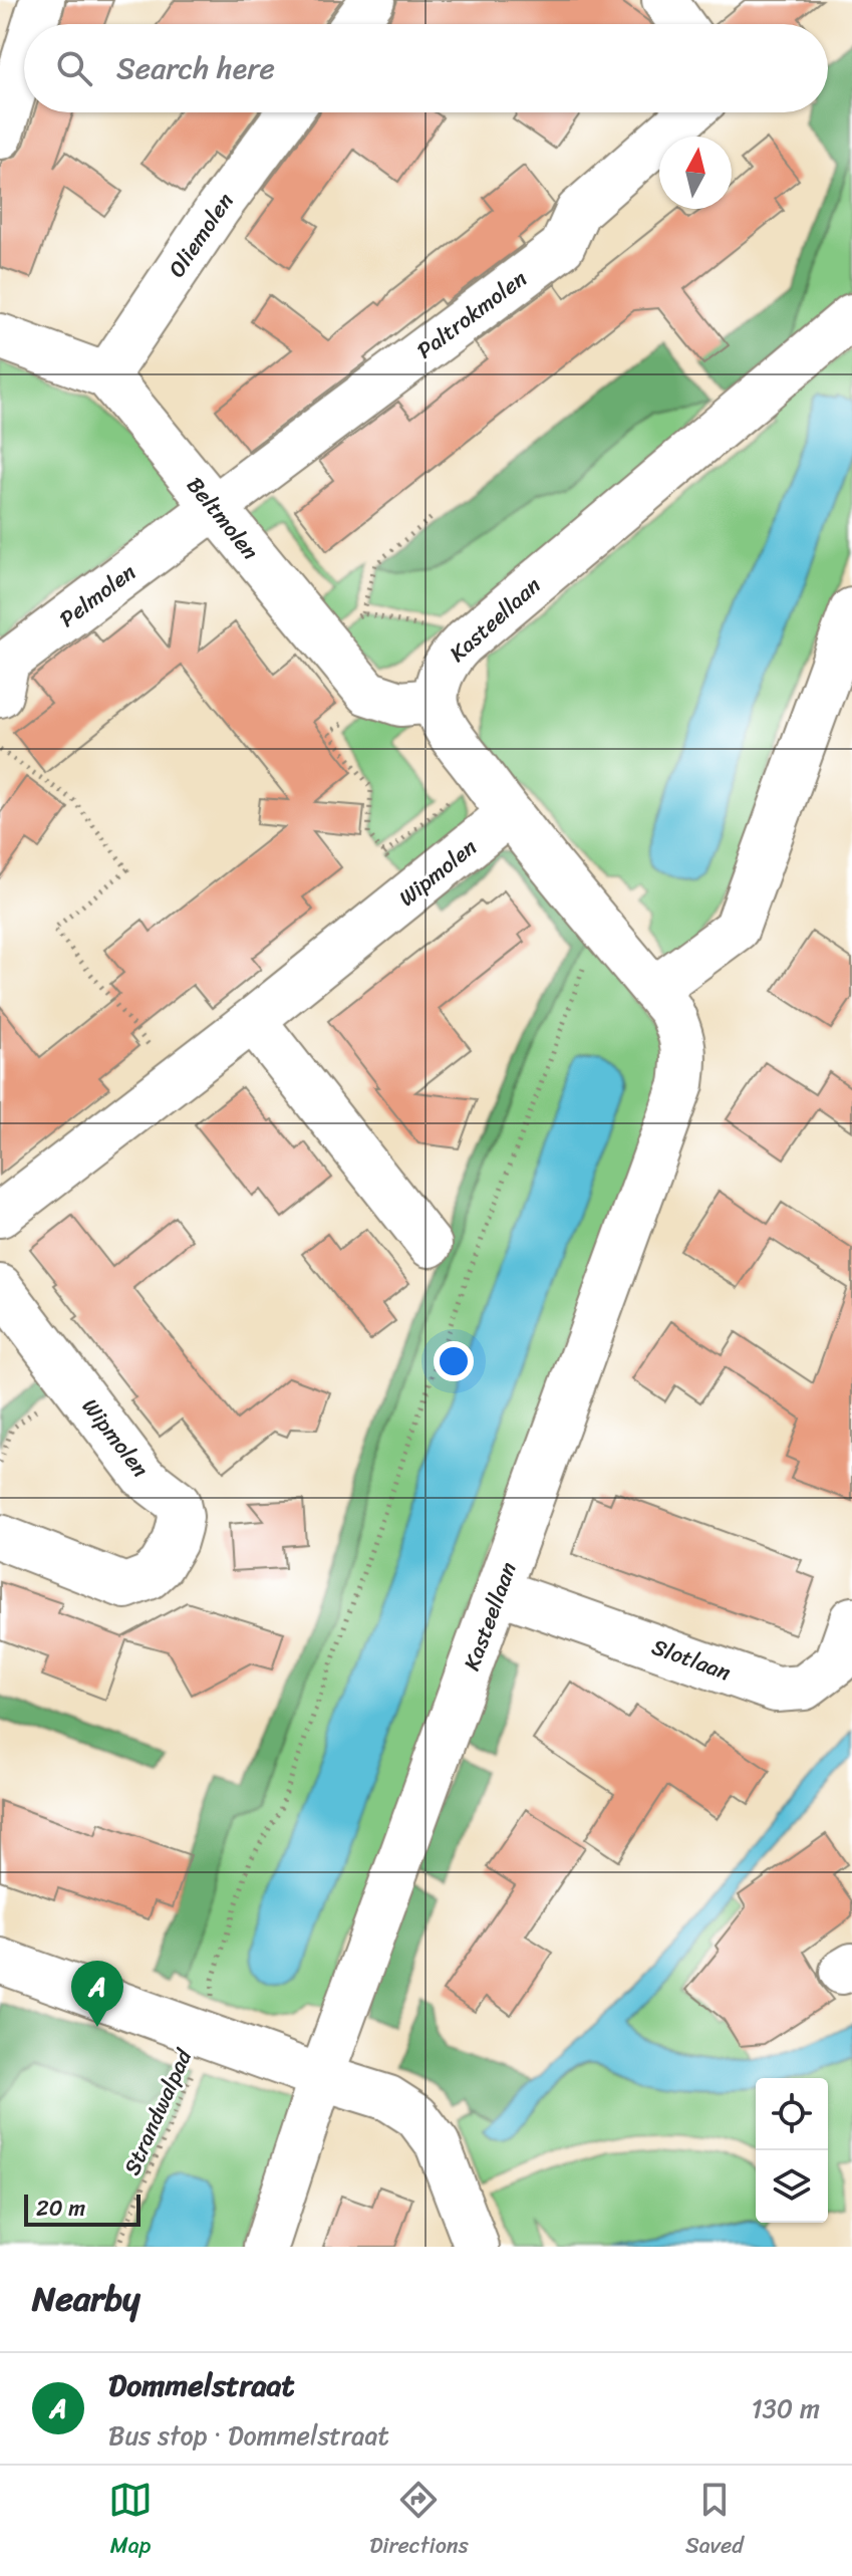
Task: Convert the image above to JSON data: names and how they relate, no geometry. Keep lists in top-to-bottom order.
{
  "streets": {
    "street": [
      "Oliemolen",
      "Paltrokmolen",
      "Beltmolen",
      "Pelmolen",
      "Kasteellaan",
      "Wipmolen",
      "Slotlaan"
    ],
    "path": ["Strandwalpad"]
  },
  "crossings": [
    ["Oliemolen", "Beltmolen"],
    ["Paltrokmolen", "Beltmolen"],
    ["Paltrokmolen", "Pelmolen"],
    ["Beltmolen", "Pelmolen"],
    ["Beltmolen", "Kasteellaan"],
    ["Kasteellaan", "Wipmolen"],
    ["Kasteellaan", "Slotlaan"]
  ],
  "scale_bar": "20 m",
  "north": "top",
  "page": {
    "search": "Search here",
    "pins": "A",
    "scale": "20 m",
    "heading": "Nearby",
    "list": [
      {
        "mark": "A",
        "name": "Dommelstraat",
        "note": "Bus stop · Dommelstraat",
        "value": "130 m"
      }
    ],
    "nav": ["Map", "Directions", "Saved"]
  }
}
